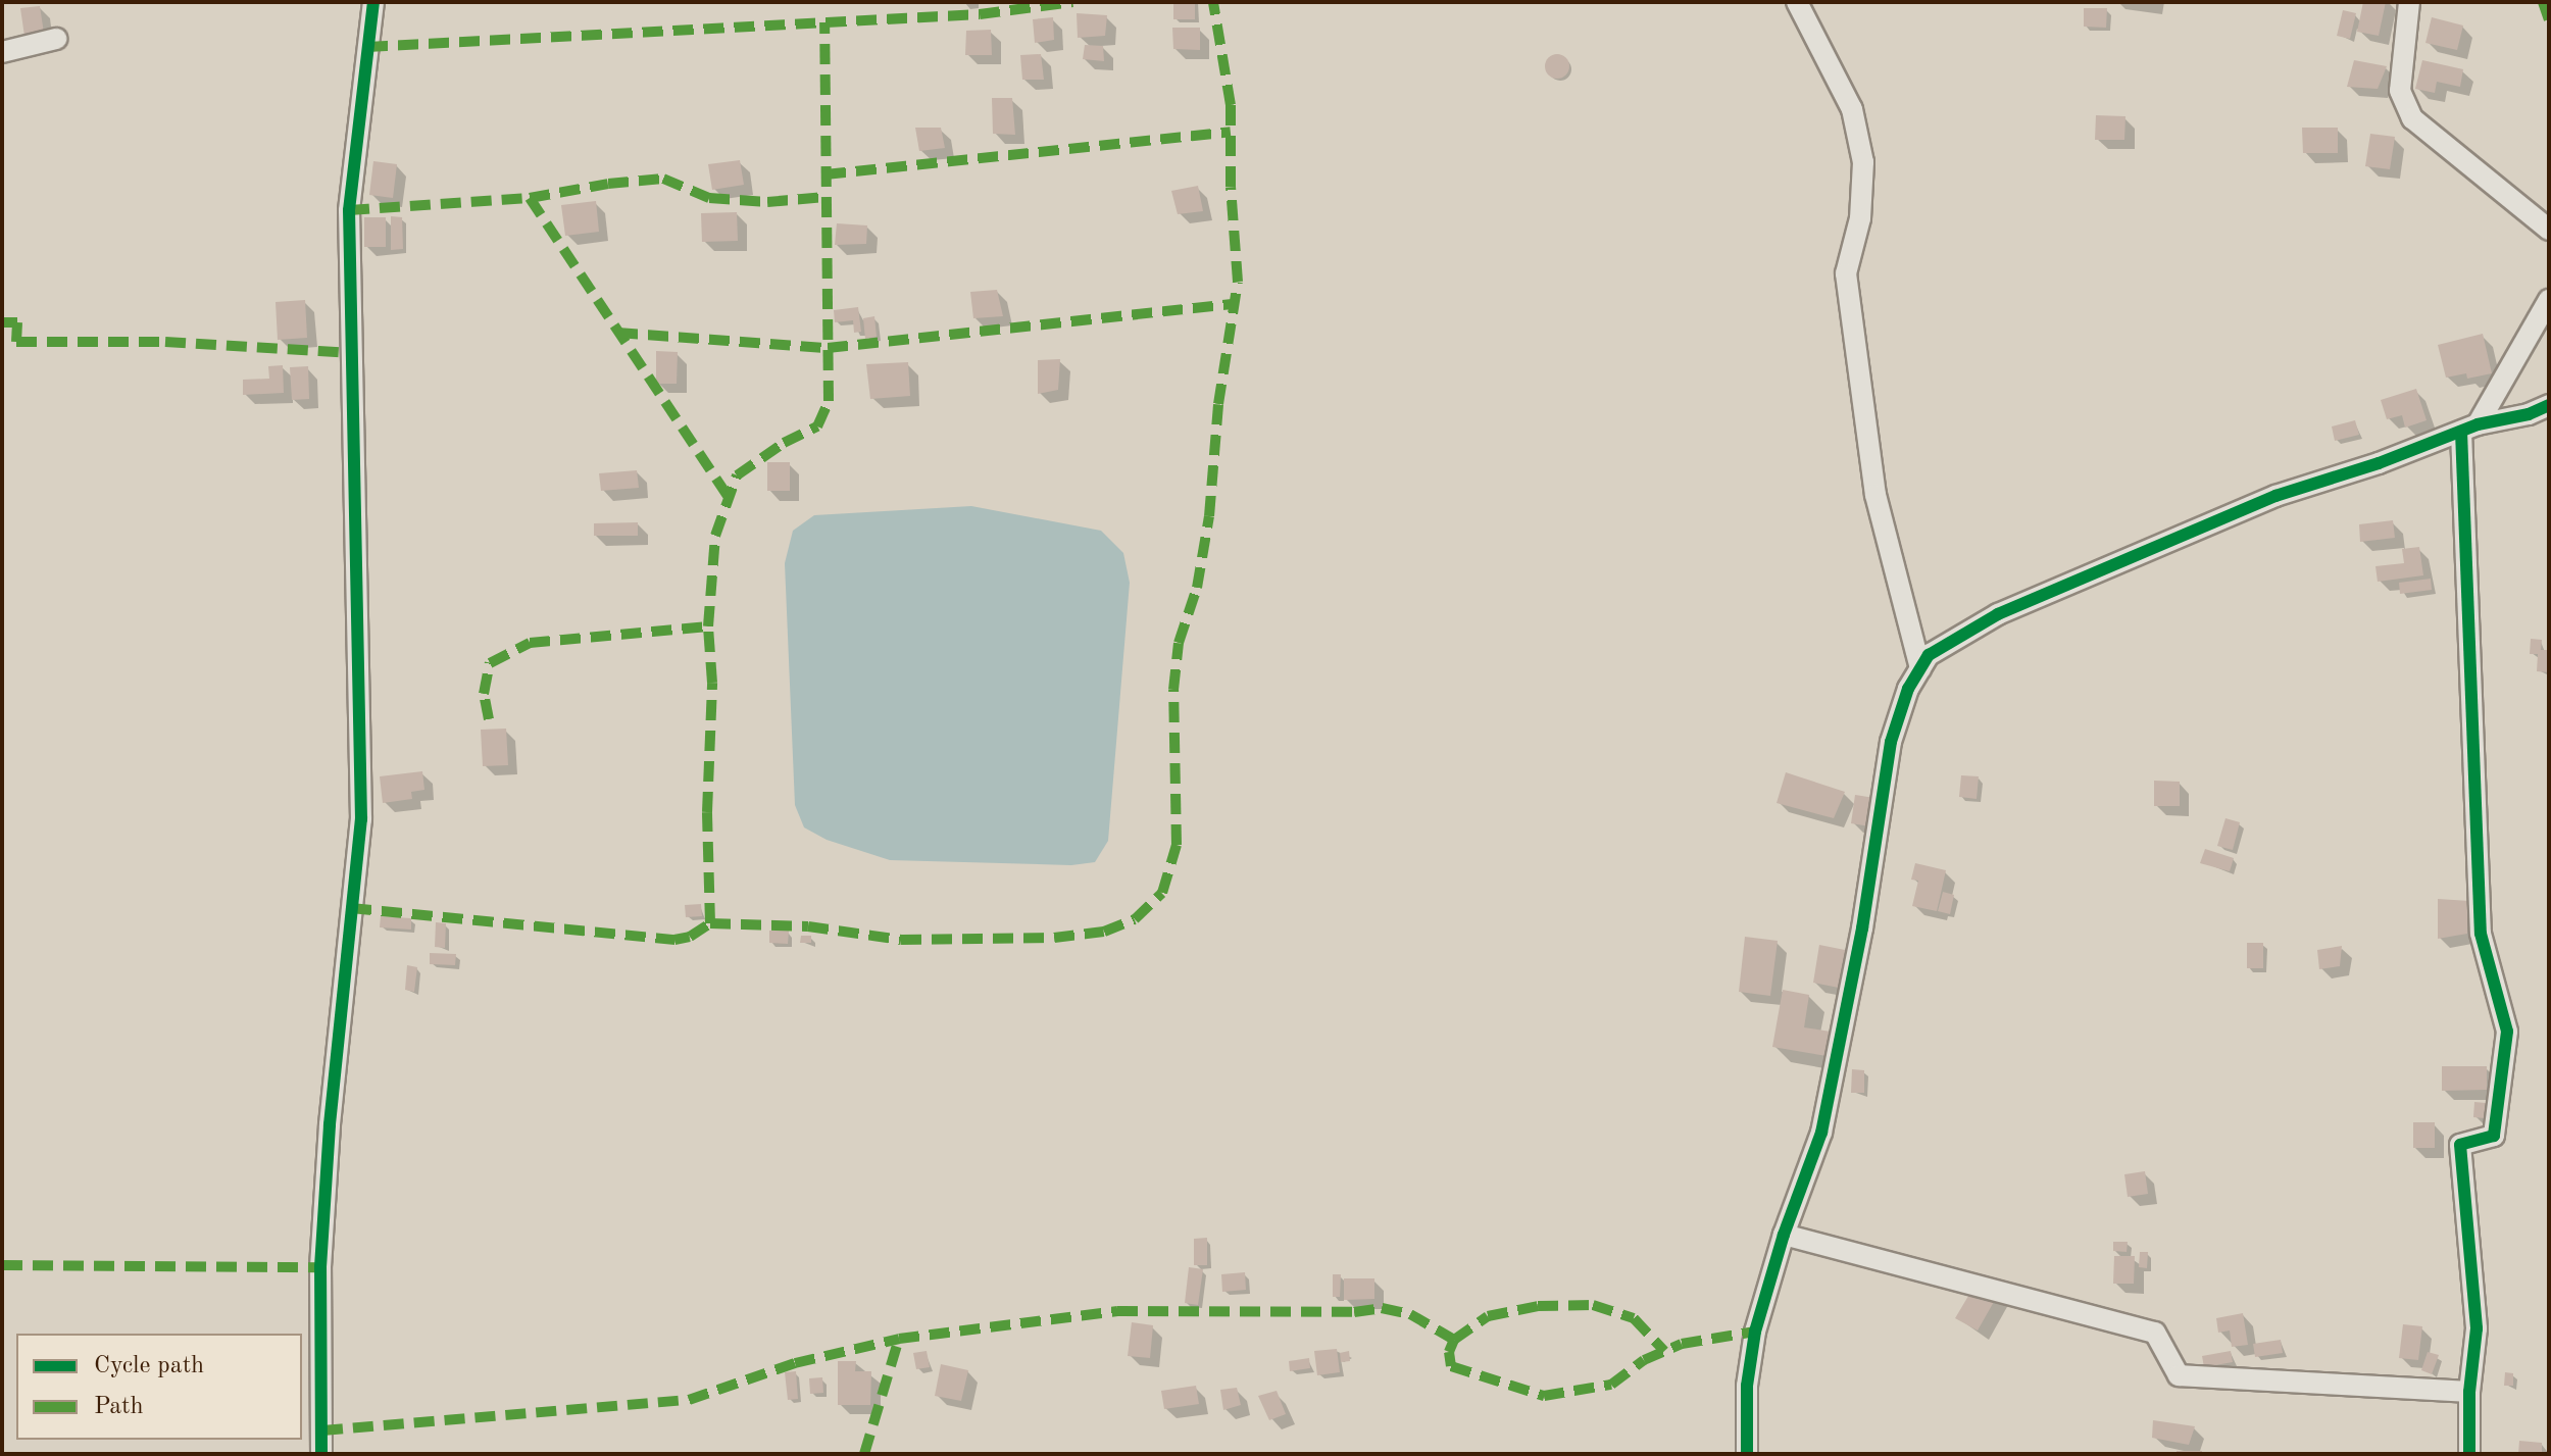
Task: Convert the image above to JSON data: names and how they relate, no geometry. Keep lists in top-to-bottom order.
{
  "legend": ["Cycle path", "Path"]
}
